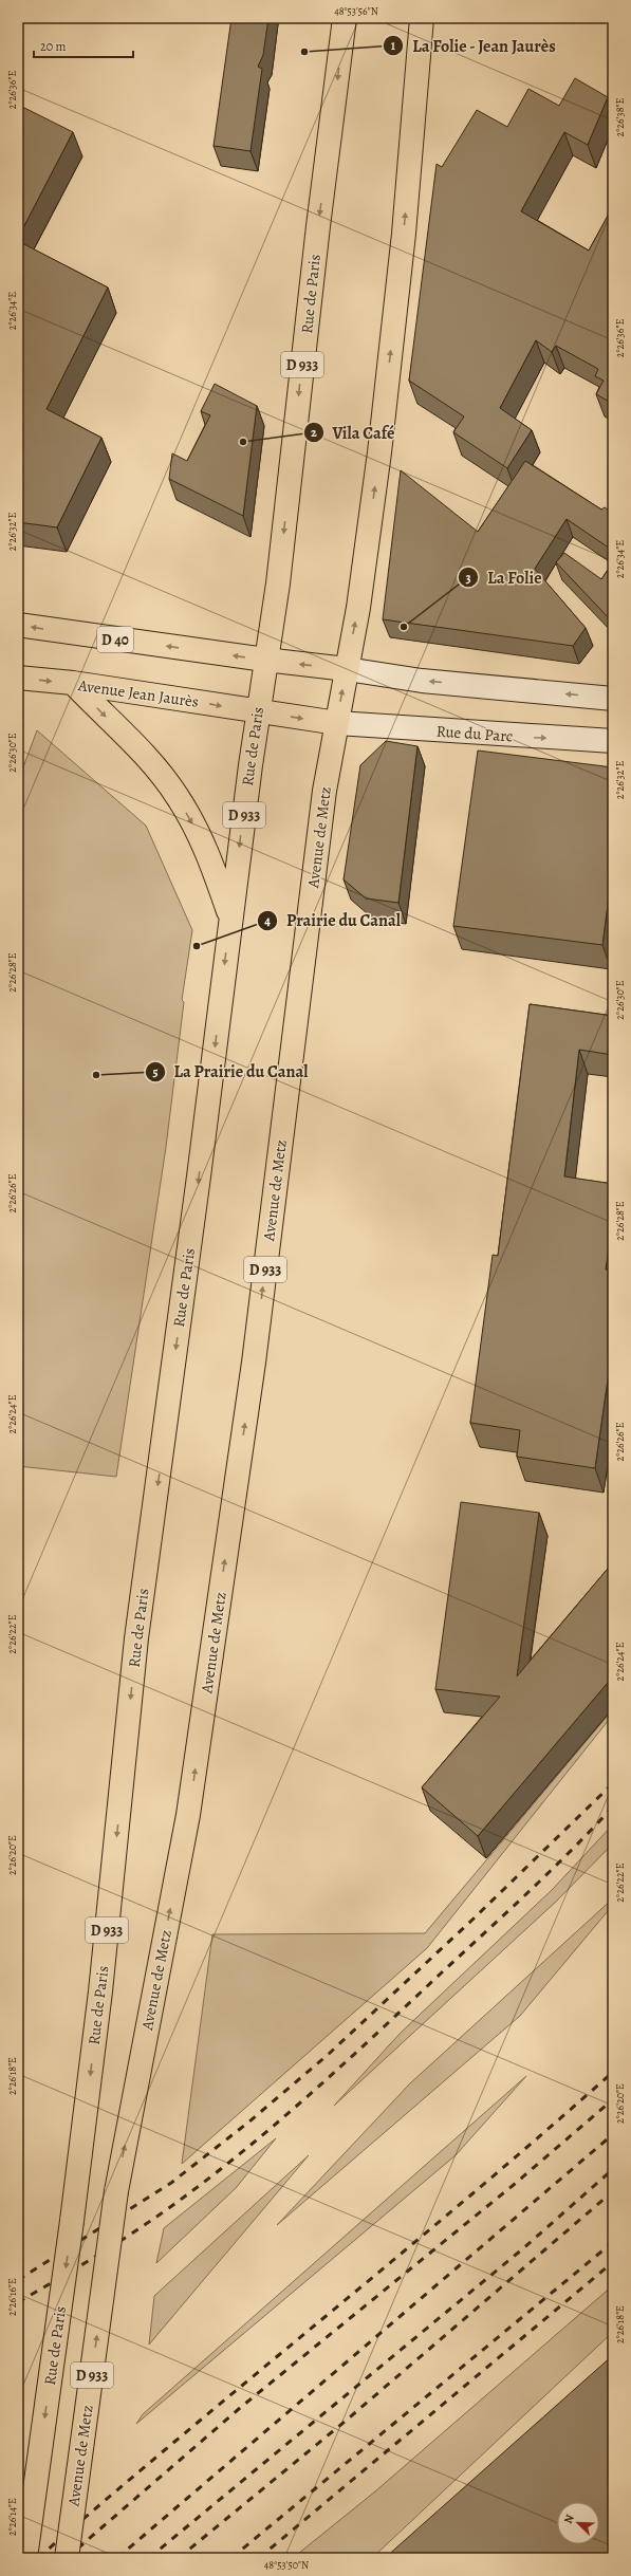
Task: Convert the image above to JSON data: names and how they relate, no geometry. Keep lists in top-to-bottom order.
{
  "streets": {
    "main road": [
      "Rue de Paris",
      "D 933",
      "D 40",
      "Avenue Jean Jaurès",
      "Rue du Parc",
      "Avenue de Metz"
    ]
  },
  "crossings": [
    ["Rue de Paris", "D 40"],
    ["Rue de Paris", "Avenue Jean Jaurès"],
    ["D 933", "D 40"],
    ["D 933", "Avenue Jean Jaurès"],
    ["D 933", "Rue du Parc"],
    ["D 933", "Avenue de Metz"],
    ["Avenue Jean Jaurès", "Rue du Parc"],
    ["Avenue Jean Jaurès", "Avenue de Metz"],
    ["Rue du Parc", "Avenue de Metz"]
  ],
  "one_way": ["Rue de Paris", "Avenue de Metz"],
  "places": [
    "La Folie - Jean Jaurès",
    "Vila Café",
    "La Folie",
    "Prairie du Canal",
    "La Prairie du Canal"
  ],
  "scale_bar": "20 m",
  "north": "top left",
  "coordinates": [
    "48°53'56\"N",
    "2°26'36\"E",
    "2°26'38\"E",
    "2°26'34\"E",
    "2°26'32\"E",
    "2°26'30\"E",
    "2°26'28\"E",
    "2°26'26\"E",
    "2°26'24\"E",
    "2°26'22\"E",
    "2°26'20\"E",
    "2°26'18\"E",
    "2°26'16\"E",
    "2°26'14\"E",
    "48°53'50\"N"
  ]
}
